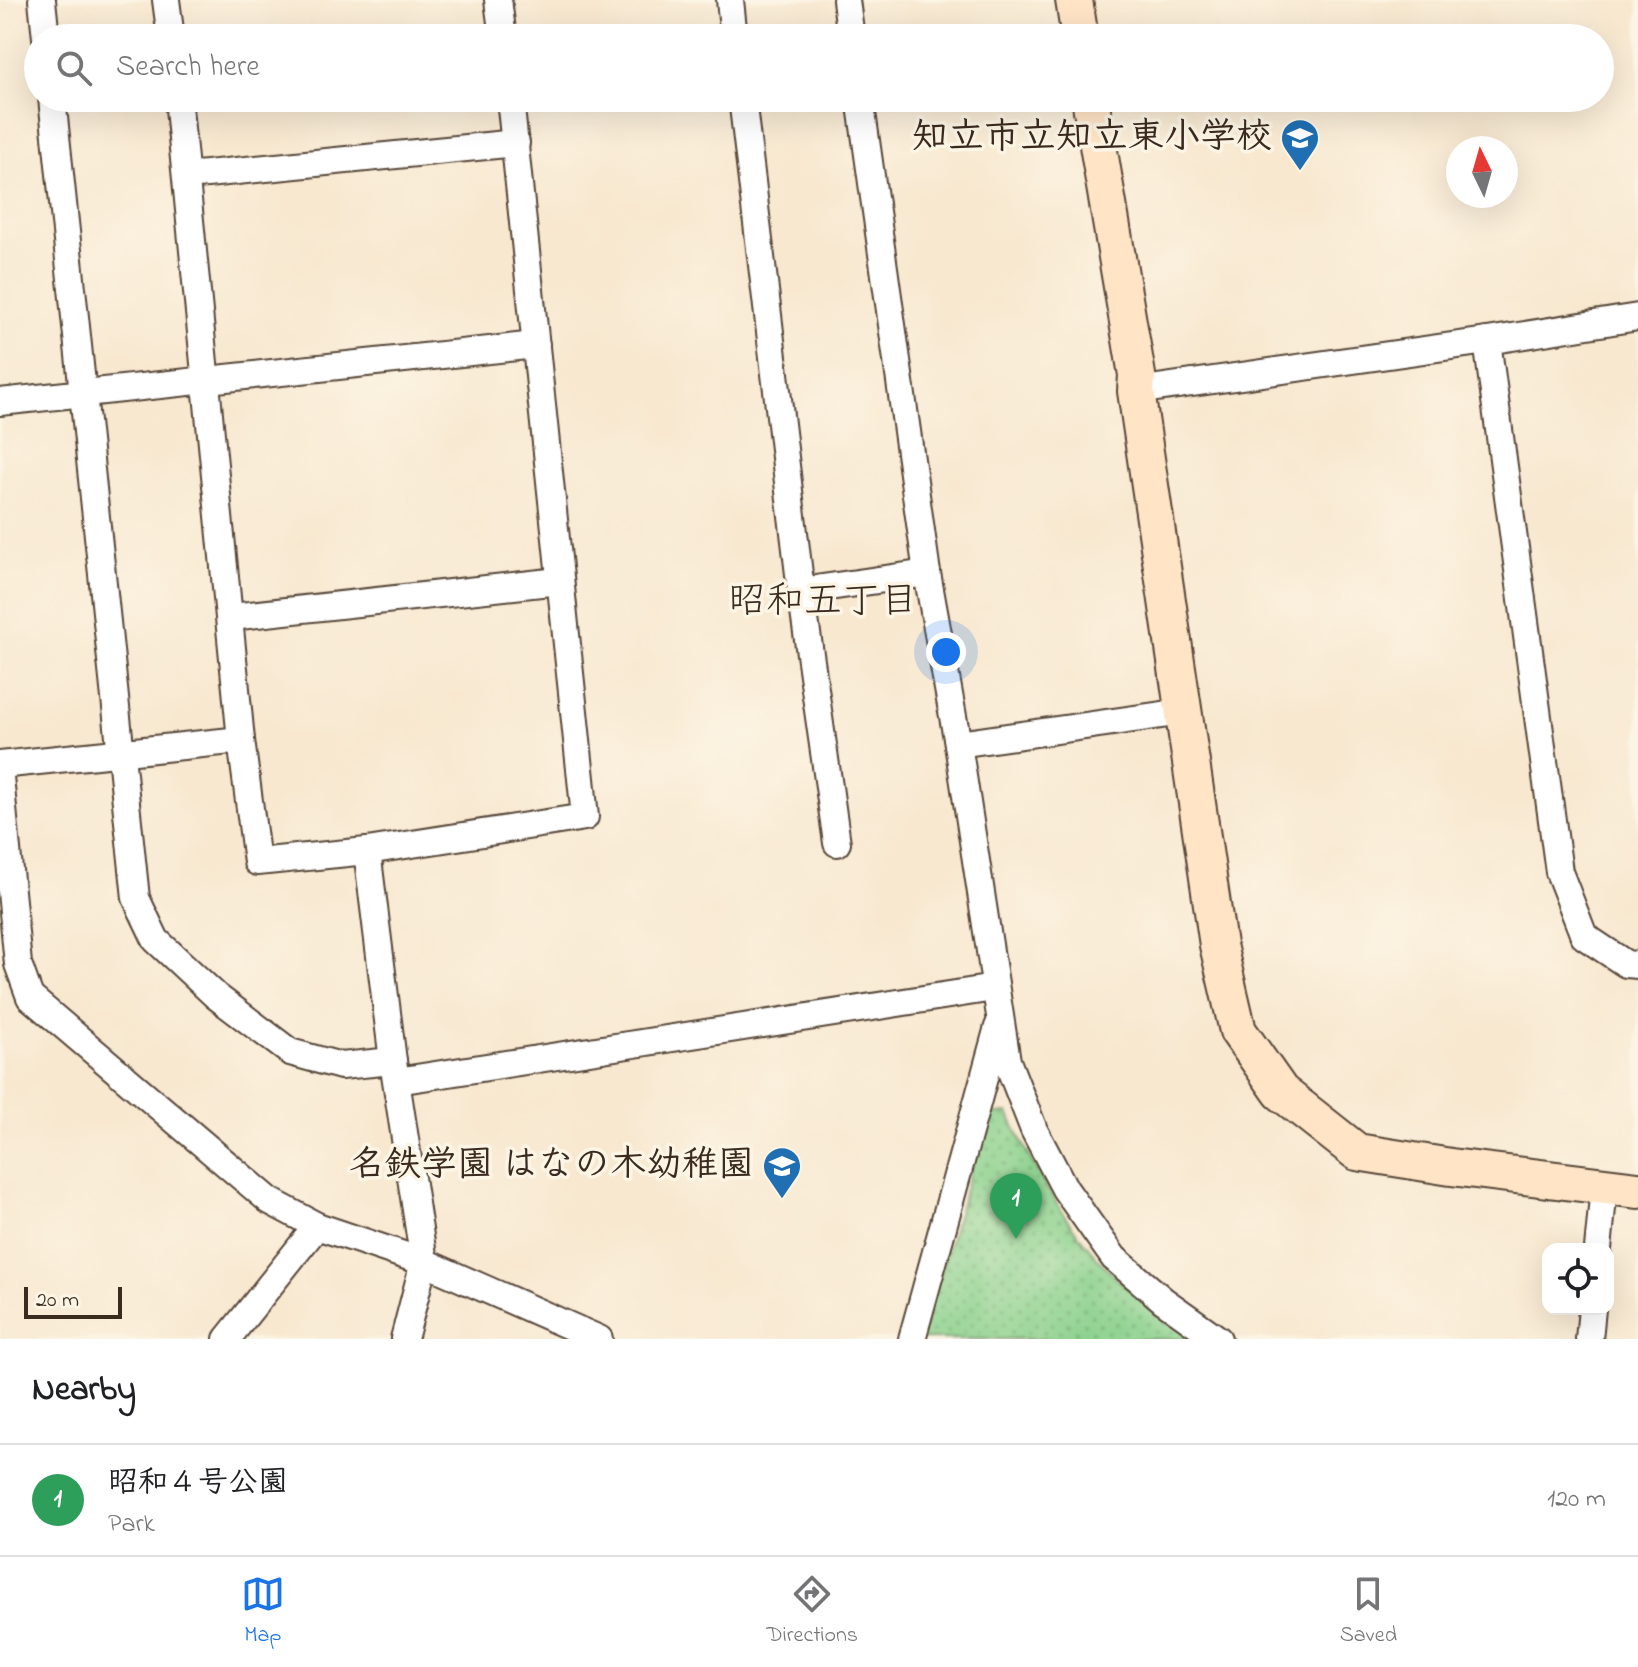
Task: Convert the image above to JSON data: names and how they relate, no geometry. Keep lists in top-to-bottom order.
{
  "districts": ["昭和五丁目"],
  "places": {
    "school or university": ["知立市立知立東小学校", "名鉄学園 はなの木幼稚園"]
  },
  "scale_bar": "20 m",
  "north": "top",
  "page": {
    "search": "Search here",
    "pins": "1",
    "scale": "20 m",
    "heading": "Nearby",
    "list": [
      {
        "mark": "1",
        "name": "昭和４号公園",
        "note": "Park",
        "value": "120 m"
      }
    ],
    "nav": ["Map", "Directions", "Saved"]
  }
}
